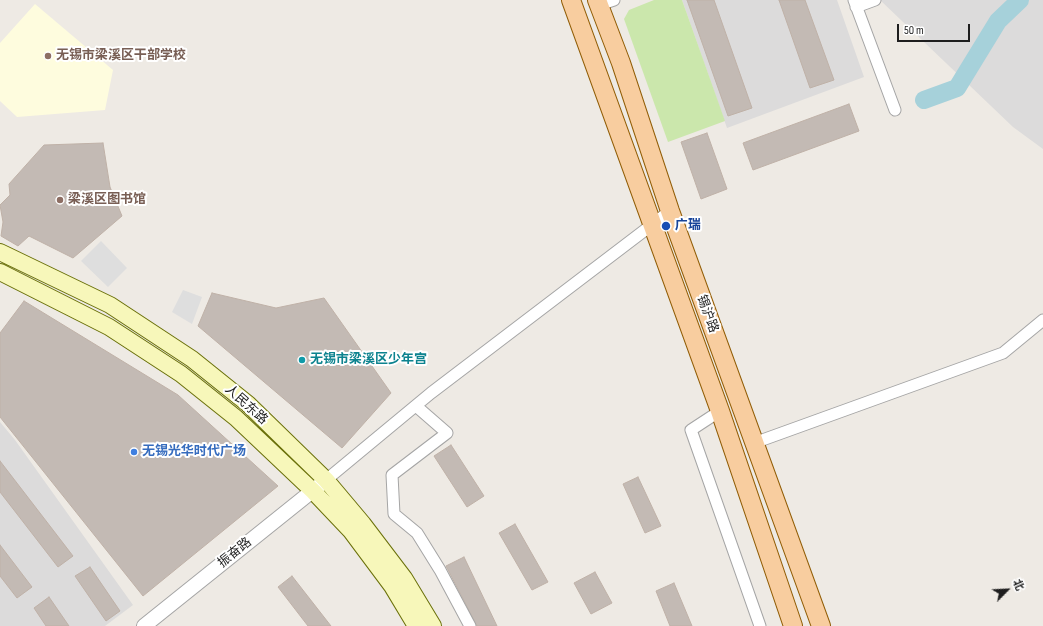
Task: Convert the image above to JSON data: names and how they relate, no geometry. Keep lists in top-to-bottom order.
{
  "streets": {
    "main road": ["锡沪路", "人民东路"],
    "street": ["振奋路"]
  },
  "crossings": [
    ["人民东路", "振奋路"]
  ],
  "places": [
    "无锡市梁溪区干部学校",
    "梁溪区图书馆",
    "广瑞",
    "无锡市梁溪区少年宫",
    "无锡光华时代广场"
  ],
  "scale_bar": "50 m",
  "north": "top right"
}
